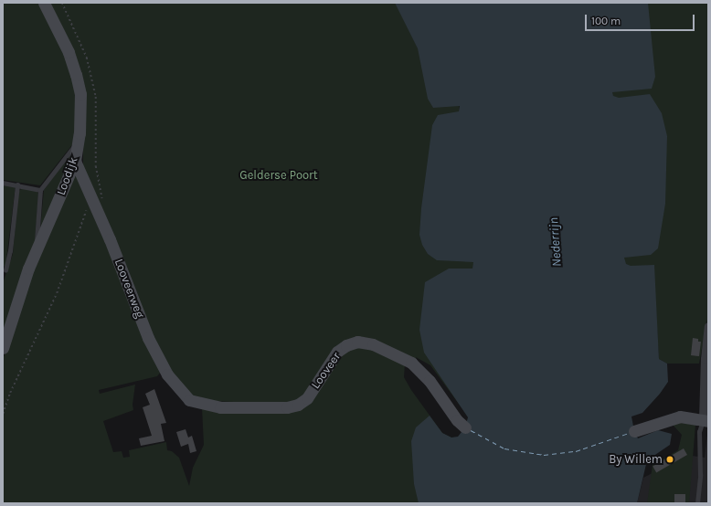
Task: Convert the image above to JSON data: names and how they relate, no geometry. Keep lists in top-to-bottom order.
{
  "streets": {
    "street": ["Loodijk", "Looveerweg", "Looveer"]
  },
  "crossings": [
    ["Loodijk", "Looveerweg"],
    ["Looveerweg", "Looveer"]
  ],
  "water": ["Nederrijn"],
  "parks": ["Gelderse Poort"],
  "places": ["By Willem"],
  "scale_bar": "100 m"
}
